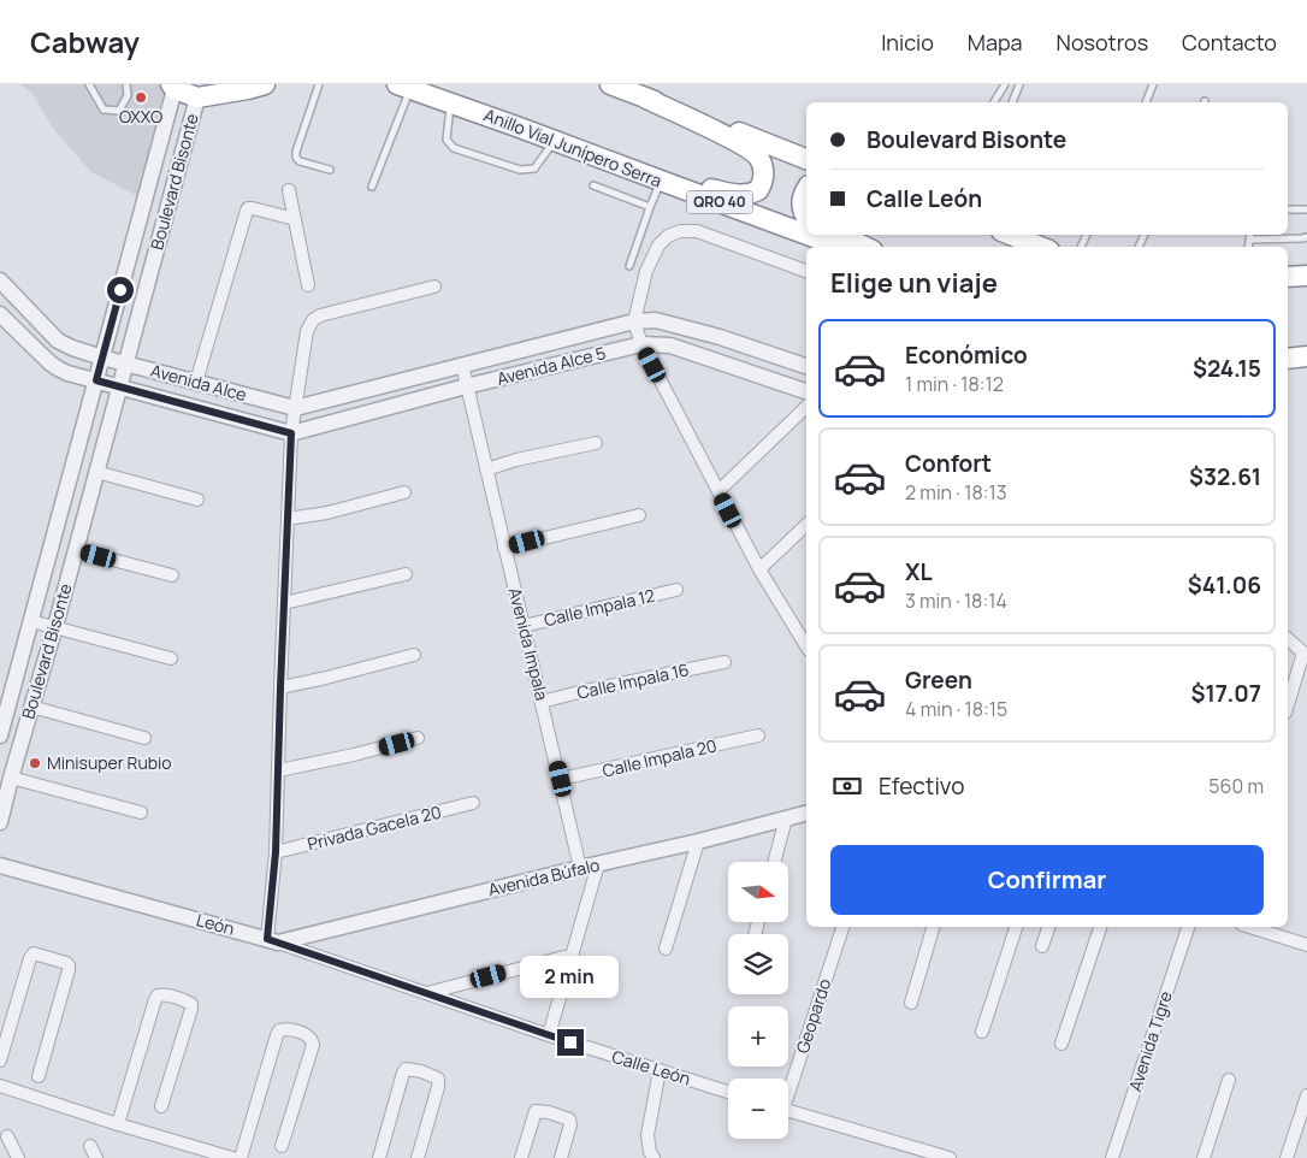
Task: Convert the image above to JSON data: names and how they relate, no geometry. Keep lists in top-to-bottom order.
{
  "streets": {
    "highway": ["Anillo Vial Junípero Serra", "QRO 40"],
    "street": [
      "Boulevard Bisonte",
      "Avenida Alce 5",
      "Avenida Alce",
      "Calle Impala 12",
      "Avenida Impala",
      "Calle Impala 16",
      "Calle Impala 20",
      "Privada Gacela 20",
      "Avenida Búfalo",
      "León",
      "Geopardo",
      "Avenida Tigre",
      "Calle León"
    ]
  },
  "crossings": [
    ["Boulevard Bisonte", "Avenida Alce"],
    ["Avenida Alce 5", "Avenida Alce"],
    ["Avenida Alce 5", "Avenida Impala"],
    ["Calle Impala 12", "Avenida Impala"],
    ["Avenida Impala", "Calle Impala 16"],
    ["Avenida Impala", "Calle Impala 20"],
    ["Avenida Impala", "Avenida Búfalo"],
    ["Avenida Búfalo", "León"],
    ["León", "Calle León"]
  ],
  "places": ["OXXO", "Minisuper Rubio"],
  "north": "right",
  "page": {
    "header": "Cabway",
    "nav": [
      "Inicio",
      "Mapa",
      "Nosotros",
      "Contacto"
    ],
    "banner": ["Boulevard Bisonte", "Calle León"],
    "heading": "Elige un viaje",
    "list": [
      {
        "name": "Económico",
        "note": "1 min · 18:12",
        "value": "$24.15"
      },
      {
        "name": "Confort",
        "note": "2 min · 18:13",
        "value": "$32.61"
      },
      {
        "name": "XL",
        "note": "3 min · 18:14",
        "value": "$41.06"
      },
      {
        "name": "Green",
        "note": "4 min · 18:15",
        "value": "$17.07"
      }
    ],
    "pay": ["Efectivo", "560 m"],
    "buttons": "Confirmar",
    "map_buttons": ["+", "−"],
    "bubble": "2 min"
  }
}
